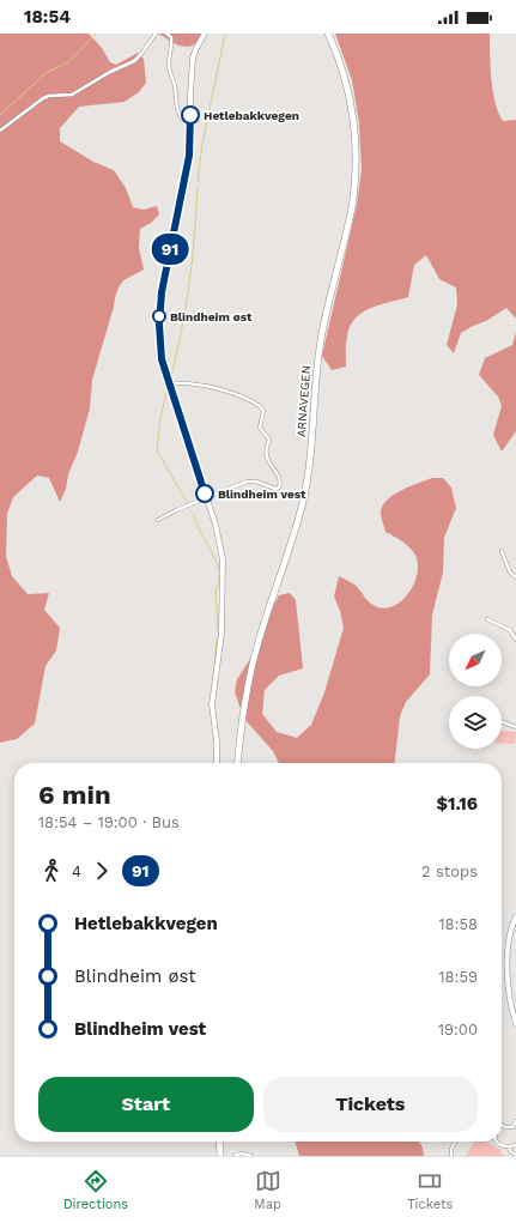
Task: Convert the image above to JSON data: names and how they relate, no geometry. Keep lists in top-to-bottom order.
{
  "streets": {
    "highway": ["ARNAVEGEN"]
  },
  "places": ["Hetlebakkvegen", "Blindheim øst", "Blindheim vest"],
  "lines": ["bus line 91"],
  "north": "bottom left",
  "page": {
    "status": "18:54",
    "on_map": "91",
    "heading": ["6 min", "18:54 – 19:00 · Bus", "$1.16"],
    "legs": ["4", "91", "2 stops"],
    "list": [
      {
        "name": "Hetlebakkvegen",
        "value": "18:58"
      },
      {
        "name": "Blindheim øst",
        "value": "18:59"
      },
      {
        "name": "Blindheim vest",
        "value": "19:00"
      }
    ],
    "buttons": ["Start", "Tickets"],
    "tabs": ["Directions", "Map", "Tickets"]
  }
}
